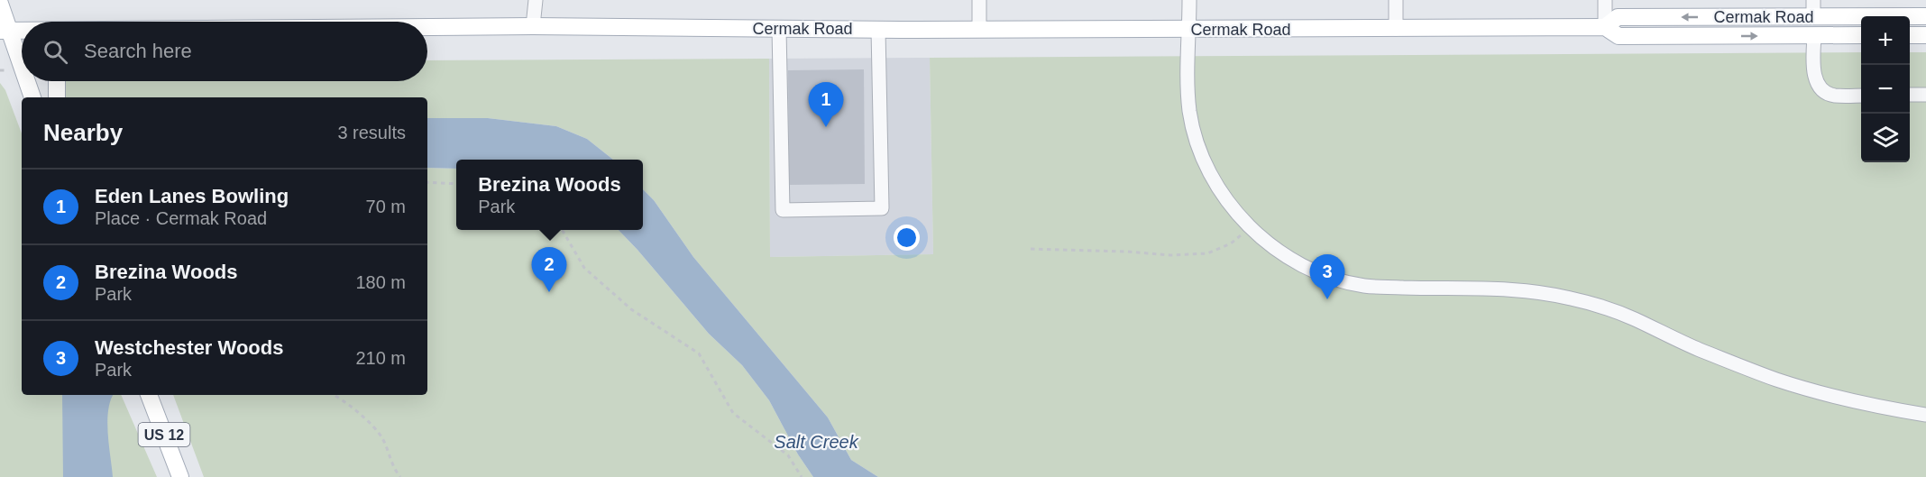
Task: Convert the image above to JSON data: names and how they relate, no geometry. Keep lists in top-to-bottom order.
{
  "streets": {
    "main road": ["Cermak Road", "US 12"]
  },
  "water": ["Salt Creek"],
  "page": {
    "map_buttons": ["+", "−"],
    "search": "Search here",
    "pins": ["1", "2", "3"],
    "heading": ["Nearby", "3 results"],
    "popup": ["Brezina Woods", "Park"],
    "list": [
      {
        "mark": "1",
        "name": "Eden Lanes Bowling",
        "note": "Place · Cermak Road",
        "value": "70 m"
      },
      {
        "mark": "2",
        "name": "Brezina Woods",
        "note": "Park",
        "value": "180 m"
      },
      {
        "mark": "3",
        "name": "Westchester Woods",
        "note": "Park",
        "value": "210 m"
      }
    ]
  }
}
